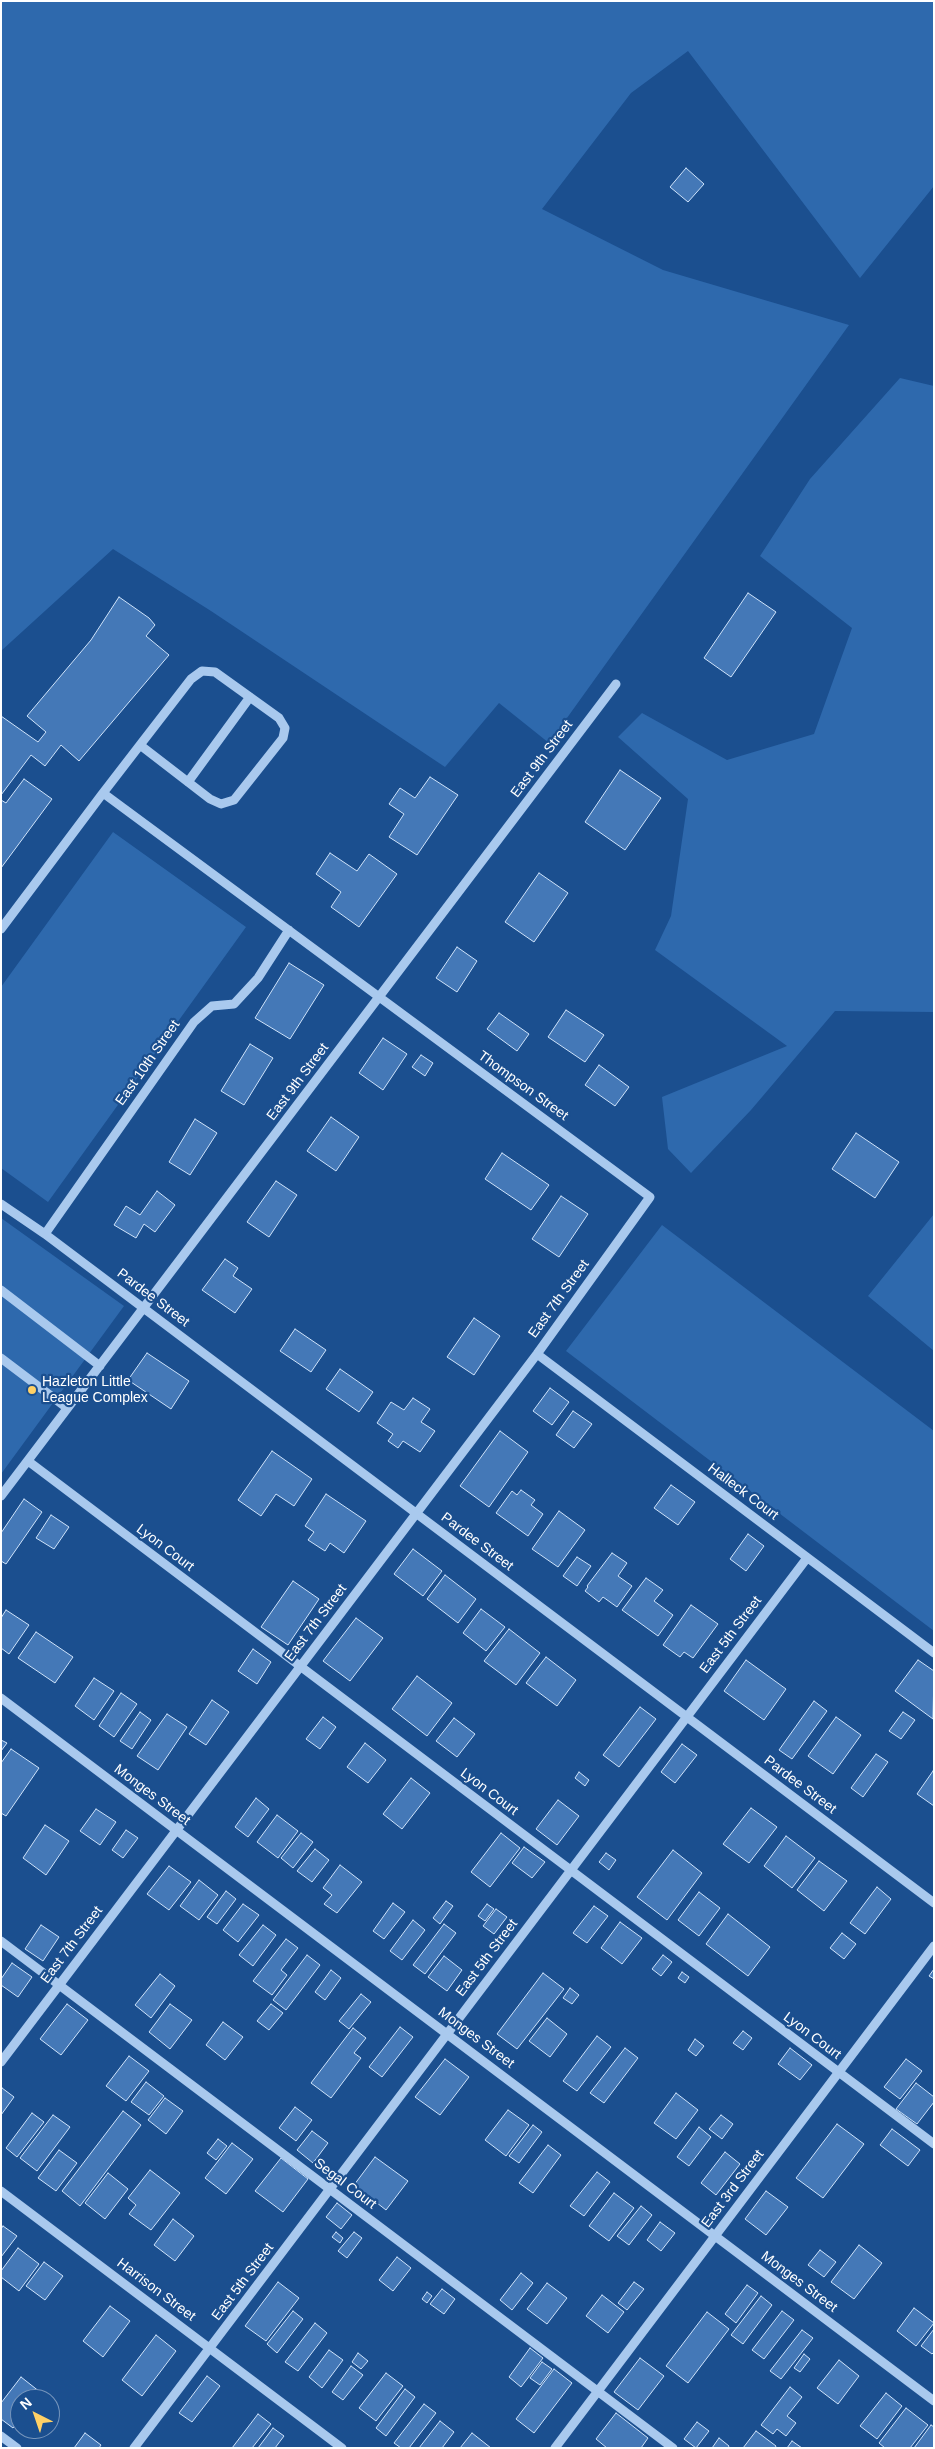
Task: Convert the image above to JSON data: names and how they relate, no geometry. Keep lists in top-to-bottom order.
{
  "streets": {
    "street": [
      "East 9th Street",
      "East 10th Street",
      "Thompson Street",
      "Pardee Street",
      "East 7th Street",
      "Halleck Court",
      "Lyon Court",
      "East 5th Street",
      "Monges Street",
      "Segal Court",
      "East 3rd Street",
      "Harrison Street"
    ]
  },
  "crossings": [
    ["East 9th Street", "Thompson Street"],
    ["East 9th Street", "Pardee Street"],
    ["East 9th Street", "Lyon Court"],
    ["East 10th Street", "Thompson Street"],
    ["East 10th Street", "Pardee Street"],
    ["Thompson Street", "East 7th Street"],
    ["Pardee Street", "East 7th Street"],
    ["Pardee Street", "East 5th Street"],
    ["East 7th Street", "Halleck Court"],
    ["East 7th Street", "Lyon Court"],
    ["East 7th Street", "Monges Street"],
    ["East 7th Street", "Segal Court"],
    ["Halleck Court", "East 5th Street"],
    ["Lyon Court", "East 5th Street"],
    ["Lyon Court", "East 3rd Street"],
    ["East 5th Street", "Monges Street"],
    ["East 5th Street", "Segal Court"],
    ["East 5th Street", "Harrison Street"],
    ["Monges Street", "East 3rd Street"],
    ["Segal Court", "East 3rd Street"]
  ],
  "places": ["Hazleton Little League Complex"],
  "north": "top left"
}
